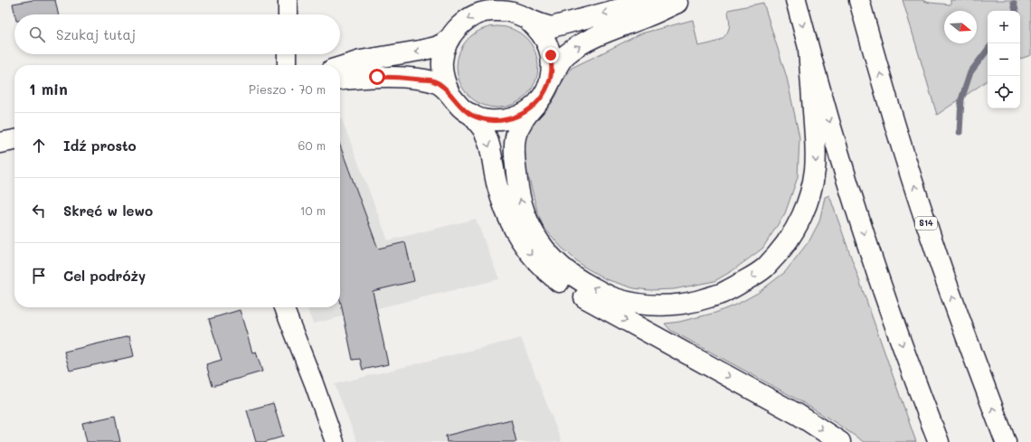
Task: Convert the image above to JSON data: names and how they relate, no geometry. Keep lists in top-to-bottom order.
{
  "streets": {
    "main road": ["S14"]
  },
  "north": "right",
  "page": {
    "map_buttons": ["+", "−"],
    "search": "Szukaj tutaj",
    "heading": ["1 min", "Pieszo · 70 m"],
    "list": [
      ["Idź prosto", "60 m"],
      ["Skręć w lewo", "10 m"],
      "Cel podróży"
    ]
  }
}
